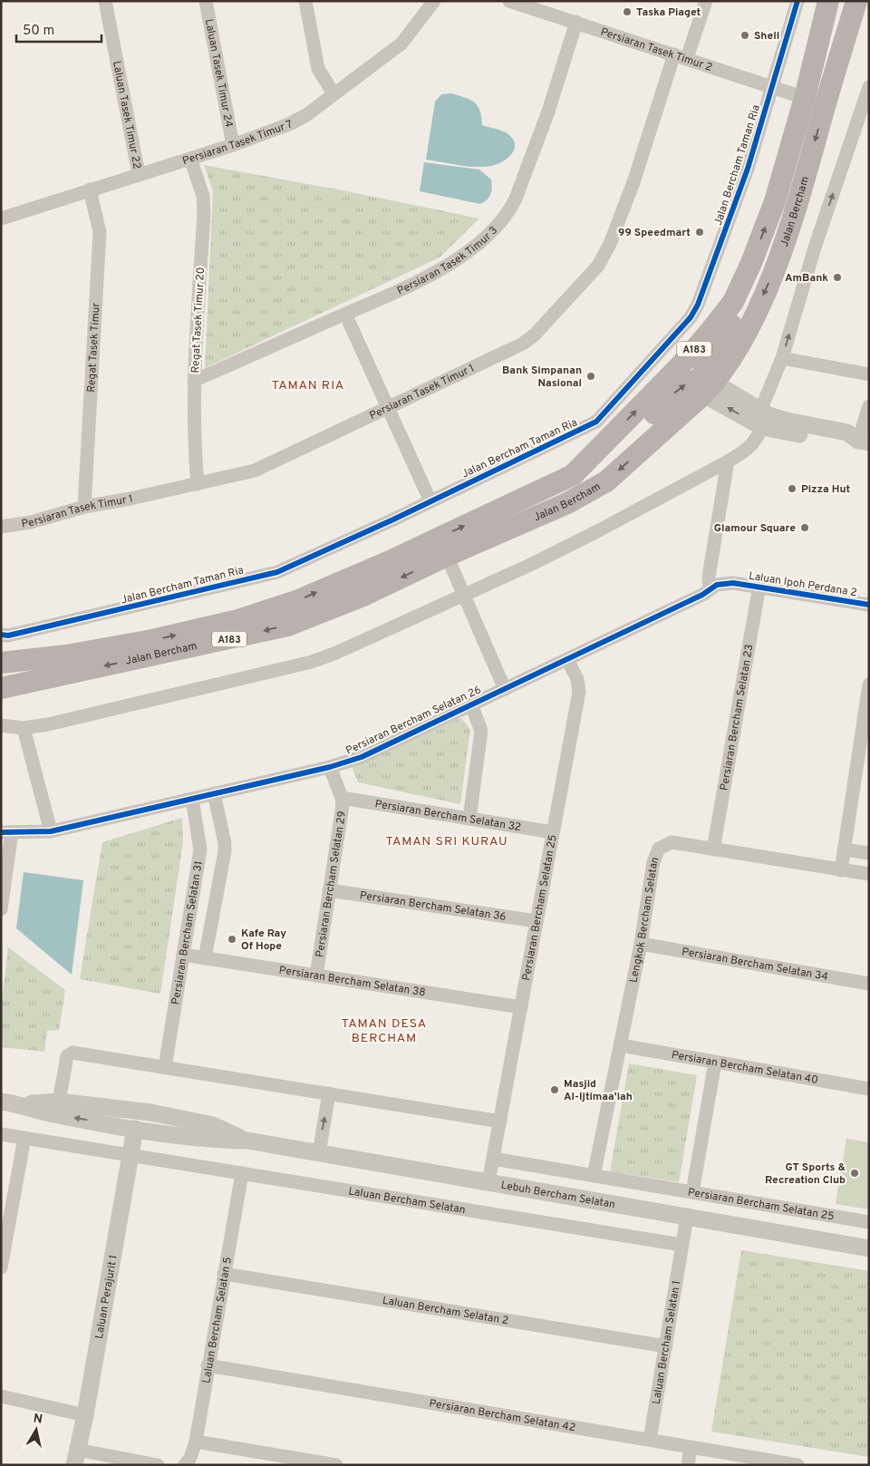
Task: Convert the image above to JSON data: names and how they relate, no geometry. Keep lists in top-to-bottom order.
{
  "streets": {
    "main road": ["Jalan Bercham", "A183"],
    "street": [
      "Persiaran Tasek Timur 2",
      "Laluan Tasek Timur 24",
      "Laluan Tasek Timur 22",
      "Persiaran Tasek Timur 7",
      "Jalan Bercham Taman Ria",
      "Persiaran Tasek Timur 3",
      "Regat Tasek Timur 20",
      "Regat Tasek Timur",
      "Persiaran Tasek Timur 1",
      "Laluan Ipoh Perdana 2",
      "Persiaran Bercham Selatan 23",
      "Persiaran Bercham Selatan 26",
      "Persiaran Bercham Selatan 32",
      "Persiaran Bercham Selatan 29",
      "Persiaran Bercham Selatan 36",
      "Persiaran Bercham Selatan 25",
      "Lengkok Bercham Selatan",
      "Persiaran Bercham Selatan 31",
      "Persiaran Bercham Selatan 34",
      "Persiaran Bercham Selatan 38",
      "Persiaran Bercham Selatan 40",
      "Lebuh Bercham Selatan",
      "Laluan Bercham Selatan",
      "Laluan Perajurit 1",
      "Laluan Bercham Selatan 2",
      "Laluan Bercham Selatan 5",
      "Laluan Bercham Selatan 1",
      "Persiaran Bercham Selatan 42"
    ]
  },
  "crossings": [
    ["Persiaran Tasek Timur 2", "Jalan Bercham Taman Ria"],
    ["Persiaran Tasek Timur 2", "Jalan Bercham"],
    ["Persiaran Tasek Timur 2", "Persiaran Tasek Timur 3"],
    ["Persiaran Tasek Timur 2", "Persiaran Tasek Timur 1"],
    ["Laluan Tasek Timur 24", "Persiaran Tasek Timur 7"],
    ["Laluan Tasek Timur 22", "Persiaran Tasek Timur 7"],
    ["Persiaran Tasek Timur 7", "Regat Tasek Timur 20"],
    ["Persiaran Tasek Timur 7", "Regat Tasek Timur"],
    ["Persiaran Tasek Timur 3", "Regat Tasek Timur 20"],
    ["Regat Tasek Timur 20", "Persiaran Tasek Timur 1"],
    ["Regat Tasek Timur", "Persiaran Tasek Timur 1"],
    ["Laluan Ipoh Perdana 2", "Persiaran Bercham Selatan 23"],
    ["Laluan Ipoh Perdana 2", "Persiaran Bercham Selatan 26"],
    ["Persiaran Bercham Selatan 23", "Lengkok Bercham Selatan"],
    ["Persiaran Bercham Selatan 26", "Persiaran Bercham Selatan 29"],
    ["Persiaran Bercham Selatan 26", "Persiaran Bercham Selatan 25"],
    ["Persiaran Bercham Selatan 26", "Persiaran Bercham Selatan 31"],
    ["Persiaran Bercham Selatan 32", "Persiaran Bercham Selatan 29"],
    ["Persiaran Bercham Selatan 32", "Persiaran Bercham Selatan 25"],
    ["Persiaran Bercham Selatan 29", "Persiaran Bercham Selatan 36"],
    ["Persiaran Bercham Selatan 29", "Persiaran Bercham Selatan 38"],
    ["Persiaran Bercham Selatan 36", "Persiaran Bercham Selatan 25"],
    ["Persiaran Bercham Selatan 25", "Lengkok Bercham Selatan"],
    ["Persiaran Bercham Selatan 25", "Persiaran Bercham Selatan 38"],
    ["Persiaran Bercham Selatan 25", "Lebuh Bercham Selatan"],
    ["Lengkok Bercham Selatan", "Persiaran Bercham Selatan 34"],
    ["Lengkok Bercham Selatan", "Persiaran Bercham Selatan 40"],
    ["Persiaran Bercham Selatan 31", "Persiaran Bercham Selatan 38"],
    ["Lebuh Bercham Selatan", "Laluan Bercham Selatan 1"],
    ["Laluan Bercham Selatan", "Laluan Perajurit 1"],
    ["Laluan Bercham Selatan", "Laluan Bercham Selatan 5"],
    ["Laluan Bercham Selatan", "Laluan Bercham Selatan 1"],
    ["Laluan Bercham Selatan 2", "Laluan Bercham Selatan 5"],
    ["Laluan Bercham Selatan 2", "Laluan Bercham Selatan 1"],
    ["Laluan Bercham Selatan 5", "Persiaran Bercham Selatan 42"],
    ["Laluan Bercham Selatan 1", "Persiaran Bercham Selatan 42"]
  ],
  "districts": ["TAMAN RIA", "TAMAN SRI KURAU", "TAMAN DESA BERCHAM"],
  "places": [
    "Taska Piaget",
    "Shell",
    "99 Speedmart",
    "AmBank",
    "Bank Simpanan Nasional",
    "Pizza Hut",
    "Glamour Square",
    "Kafe Ray Of Hope",
    "Masjid Al-Ijtimaa'iah",
    "GT Sports & Recreation Club"
  ],
  "scale_bar": "50 m",
  "north": "top"
}
